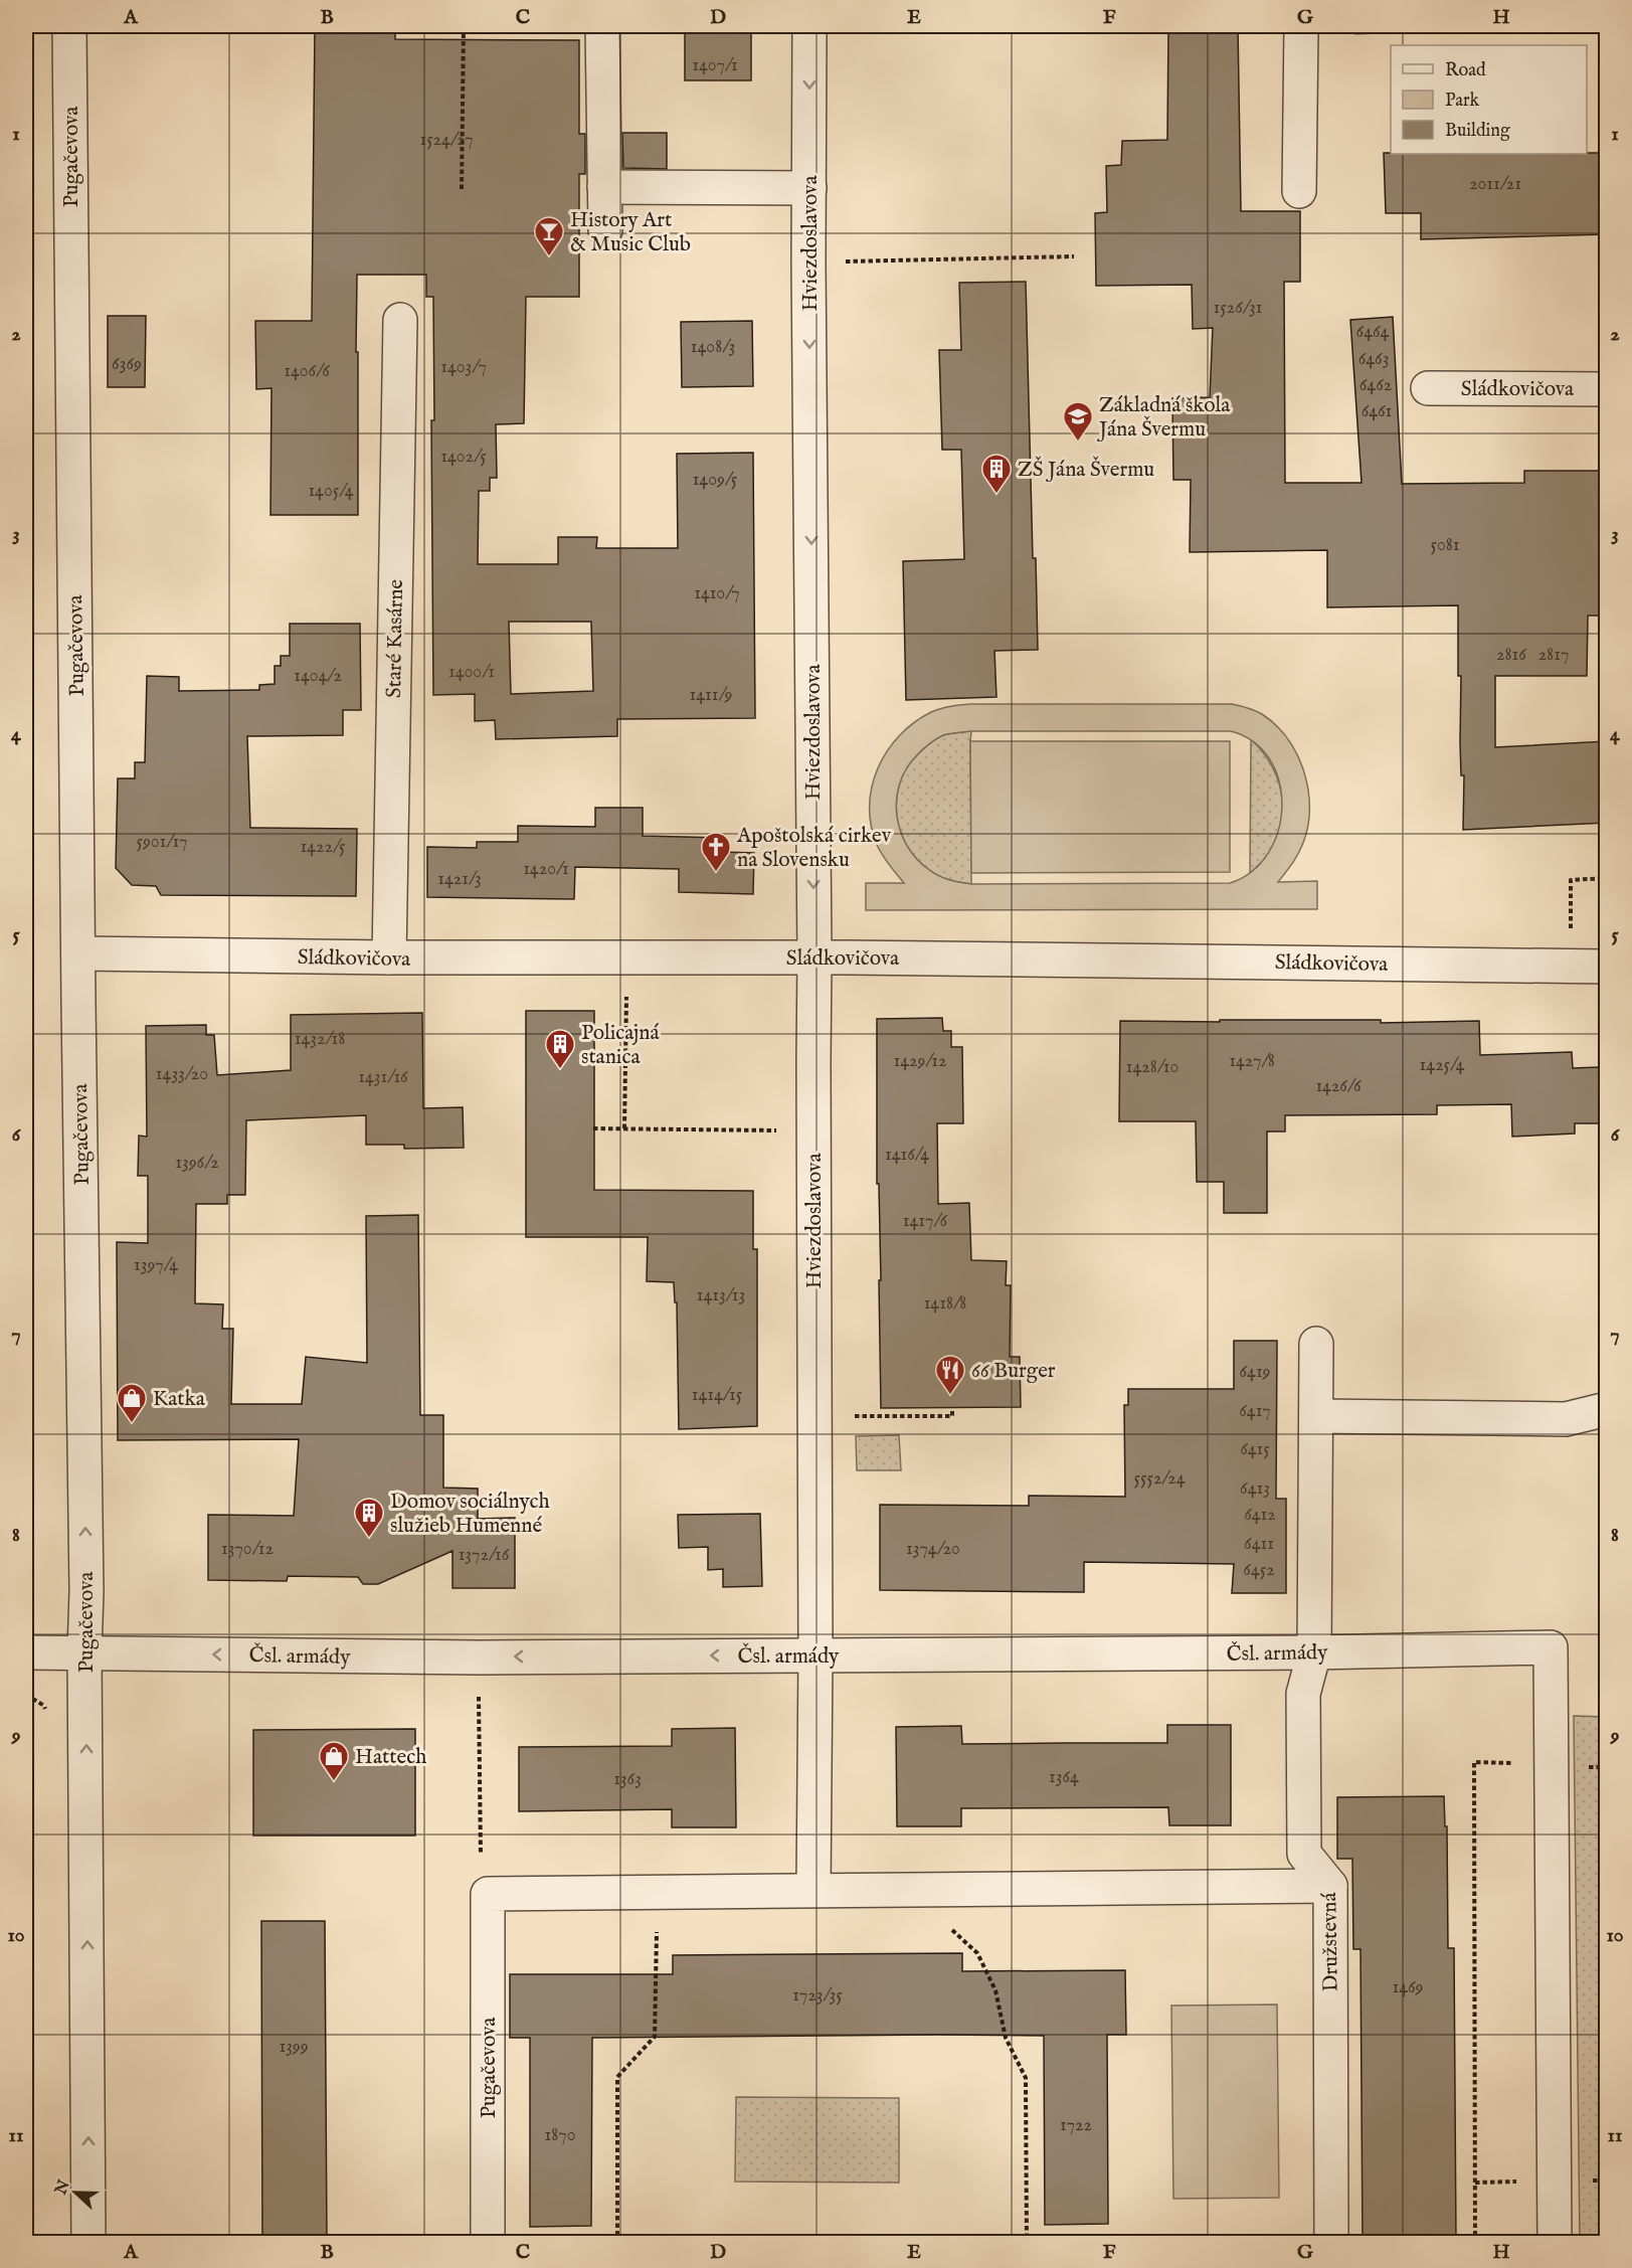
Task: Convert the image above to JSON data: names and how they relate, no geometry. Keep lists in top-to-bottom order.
{
  "streets": {
    "street": [
      "Pugačevova",
      "Hviezdoslavova",
      "Sládkovičova",
      "Staré Kasárne",
      "Čsl. armády",
      "Družstevná"
    ]
  },
  "crossings": [
    ["Pugačevova", "Sládkovičova"],
    ["Pugačevova", "Čsl. armády"],
    ["Hviezdoslavova", "Sládkovičova"],
    ["Hviezdoslavova", "Čsl. armády"],
    ["Sládkovičova", "Staré Kasárne"],
    ["Čsl. armády", "Družstevná"]
  ],
  "one_way": ["Pugačevova", "Hviezdoslavova"],
  "places": {
    "bar": ["History Art & Music Club"],
    "school or university": ["Základná škola Jána Švermu"],
    "building": ["ZŠ Jána Švermu", "Policajná stanica", "Domov sociálnych služieb Humenné"],
    "church": ["Apoštolská cirkev na Slovensku"],
    "restaurant": ["66 Burger"],
    "shop": ["Katka", "Hattech"]
  },
  "house_numbers": [
    "1407/1",
    "1524/27",
    "2011/21",
    "1526/31",
    "6464",
    "1408/3",
    "6463",
    "6369",
    "1403/7",
    "1406/6",
    "6462",
    "6461",
    "1402/5",
    "1409/5",
    "1405/4",
    "5081",
    "1410/7",
    "2816",
    "2817",
    "1400/1",
    "1404/2",
    "1411/9",
    "5901/17",
    "1422/5",
    "1420/1",
    "1421/3",
    "1432/18",
    "1429/12",
    "1427/8",
    "1425/4",
    "1428/10",
    "1433/20",
    "1431/16",
    "1426/6",
    "1416/4",
    "1396/2",
    "1417/6",
    "1397/4",
    "1413/13",
    "1418/8",
    "6419",
    "1414/15",
    "6417",
    "6415",
    "5552/24",
    "6413",
    "6412",
    "6411",
    "1370/12",
    "1374/20",
    "1372/16",
    "6452",
    "1364",
    "1363",
    "1469",
    "1723/35",
    "1399",
    "1722",
    "1870"
  ],
  "legend": ["Road", "Park", "Building"],
  "north": "left",
  "grid": {
    "columns": [
      "A",
      "B",
      "C",
      "D",
      "E",
      "F",
      "G",
      "H"
    ],
    "rows": [
      "1",
      "2",
      "3",
      "4",
      "5",
      "6",
      "7",
      "8",
      "9",
      "10",
      "11"
    ]
  }
}
